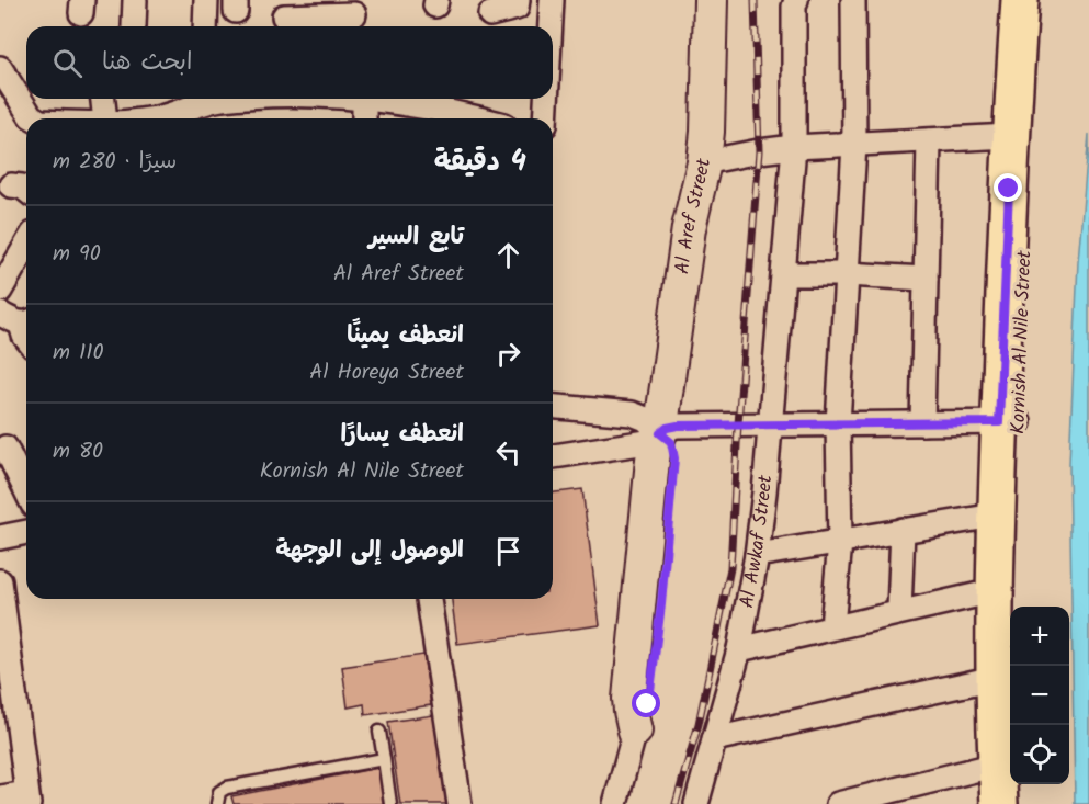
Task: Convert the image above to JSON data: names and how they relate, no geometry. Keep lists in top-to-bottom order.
{
  "streets": {
    "main road": ["Kornish Al Nile Street"],
    "street": ["Al Aref Street", "Al Awkaf Street"]
  },
  "page": {
    "search": "ابحث هنا",
    "heading": ["4 دقيقة", "سيرًا · 280 m"],
    "list": [
      ["تابع السير", "Al Aref Street", "90 m"],
      ["انعطف يمينًا", "Al Horeya Street", "110 m"],
      ["انعطف يسارًا", "Kornish Al Nile Street", "80 m"],
      "الوصول إلى الوجهة"
    ],
    "map_buttons": ["+", "−"]
  }
}
